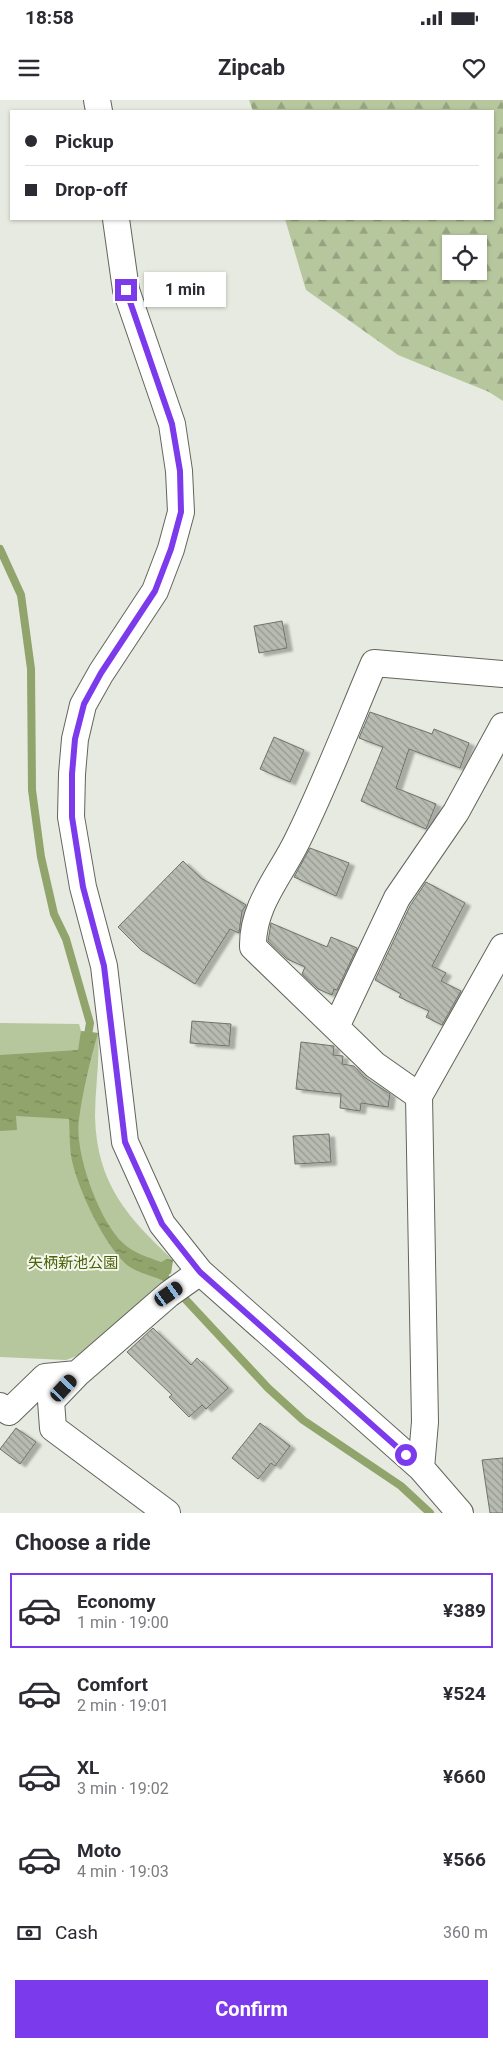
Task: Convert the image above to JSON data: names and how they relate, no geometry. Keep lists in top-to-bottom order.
{
  "parks": ["矢柄新池公園"],
  "page": {
    "status": "18:58",
    "header": "Zipcab",
    "banner": ["Pickup", "Drop-off"],
    "bubble": "1 min",
    "heading": "Choose a ride",
    "list": [
      {
        "name": "Economy",
        "note": "1 min · 19:00",
        "value": "¥389"
      },
      {
        "name": "Comfort",
        "note": "2 min · 19:01",
        "value": "¥524"
      },
      {
        "name": "XL",
        "note": "3 min · 19:02",
        "value": "¥660"
      },
      {
        "name": "Moto",
        "note": "4 min · 19:03",
        "value": "¥566"
      }
    ],
    "pay": ["Cash", "360 m"],
    "buttons": "Confirm"
  }
}
